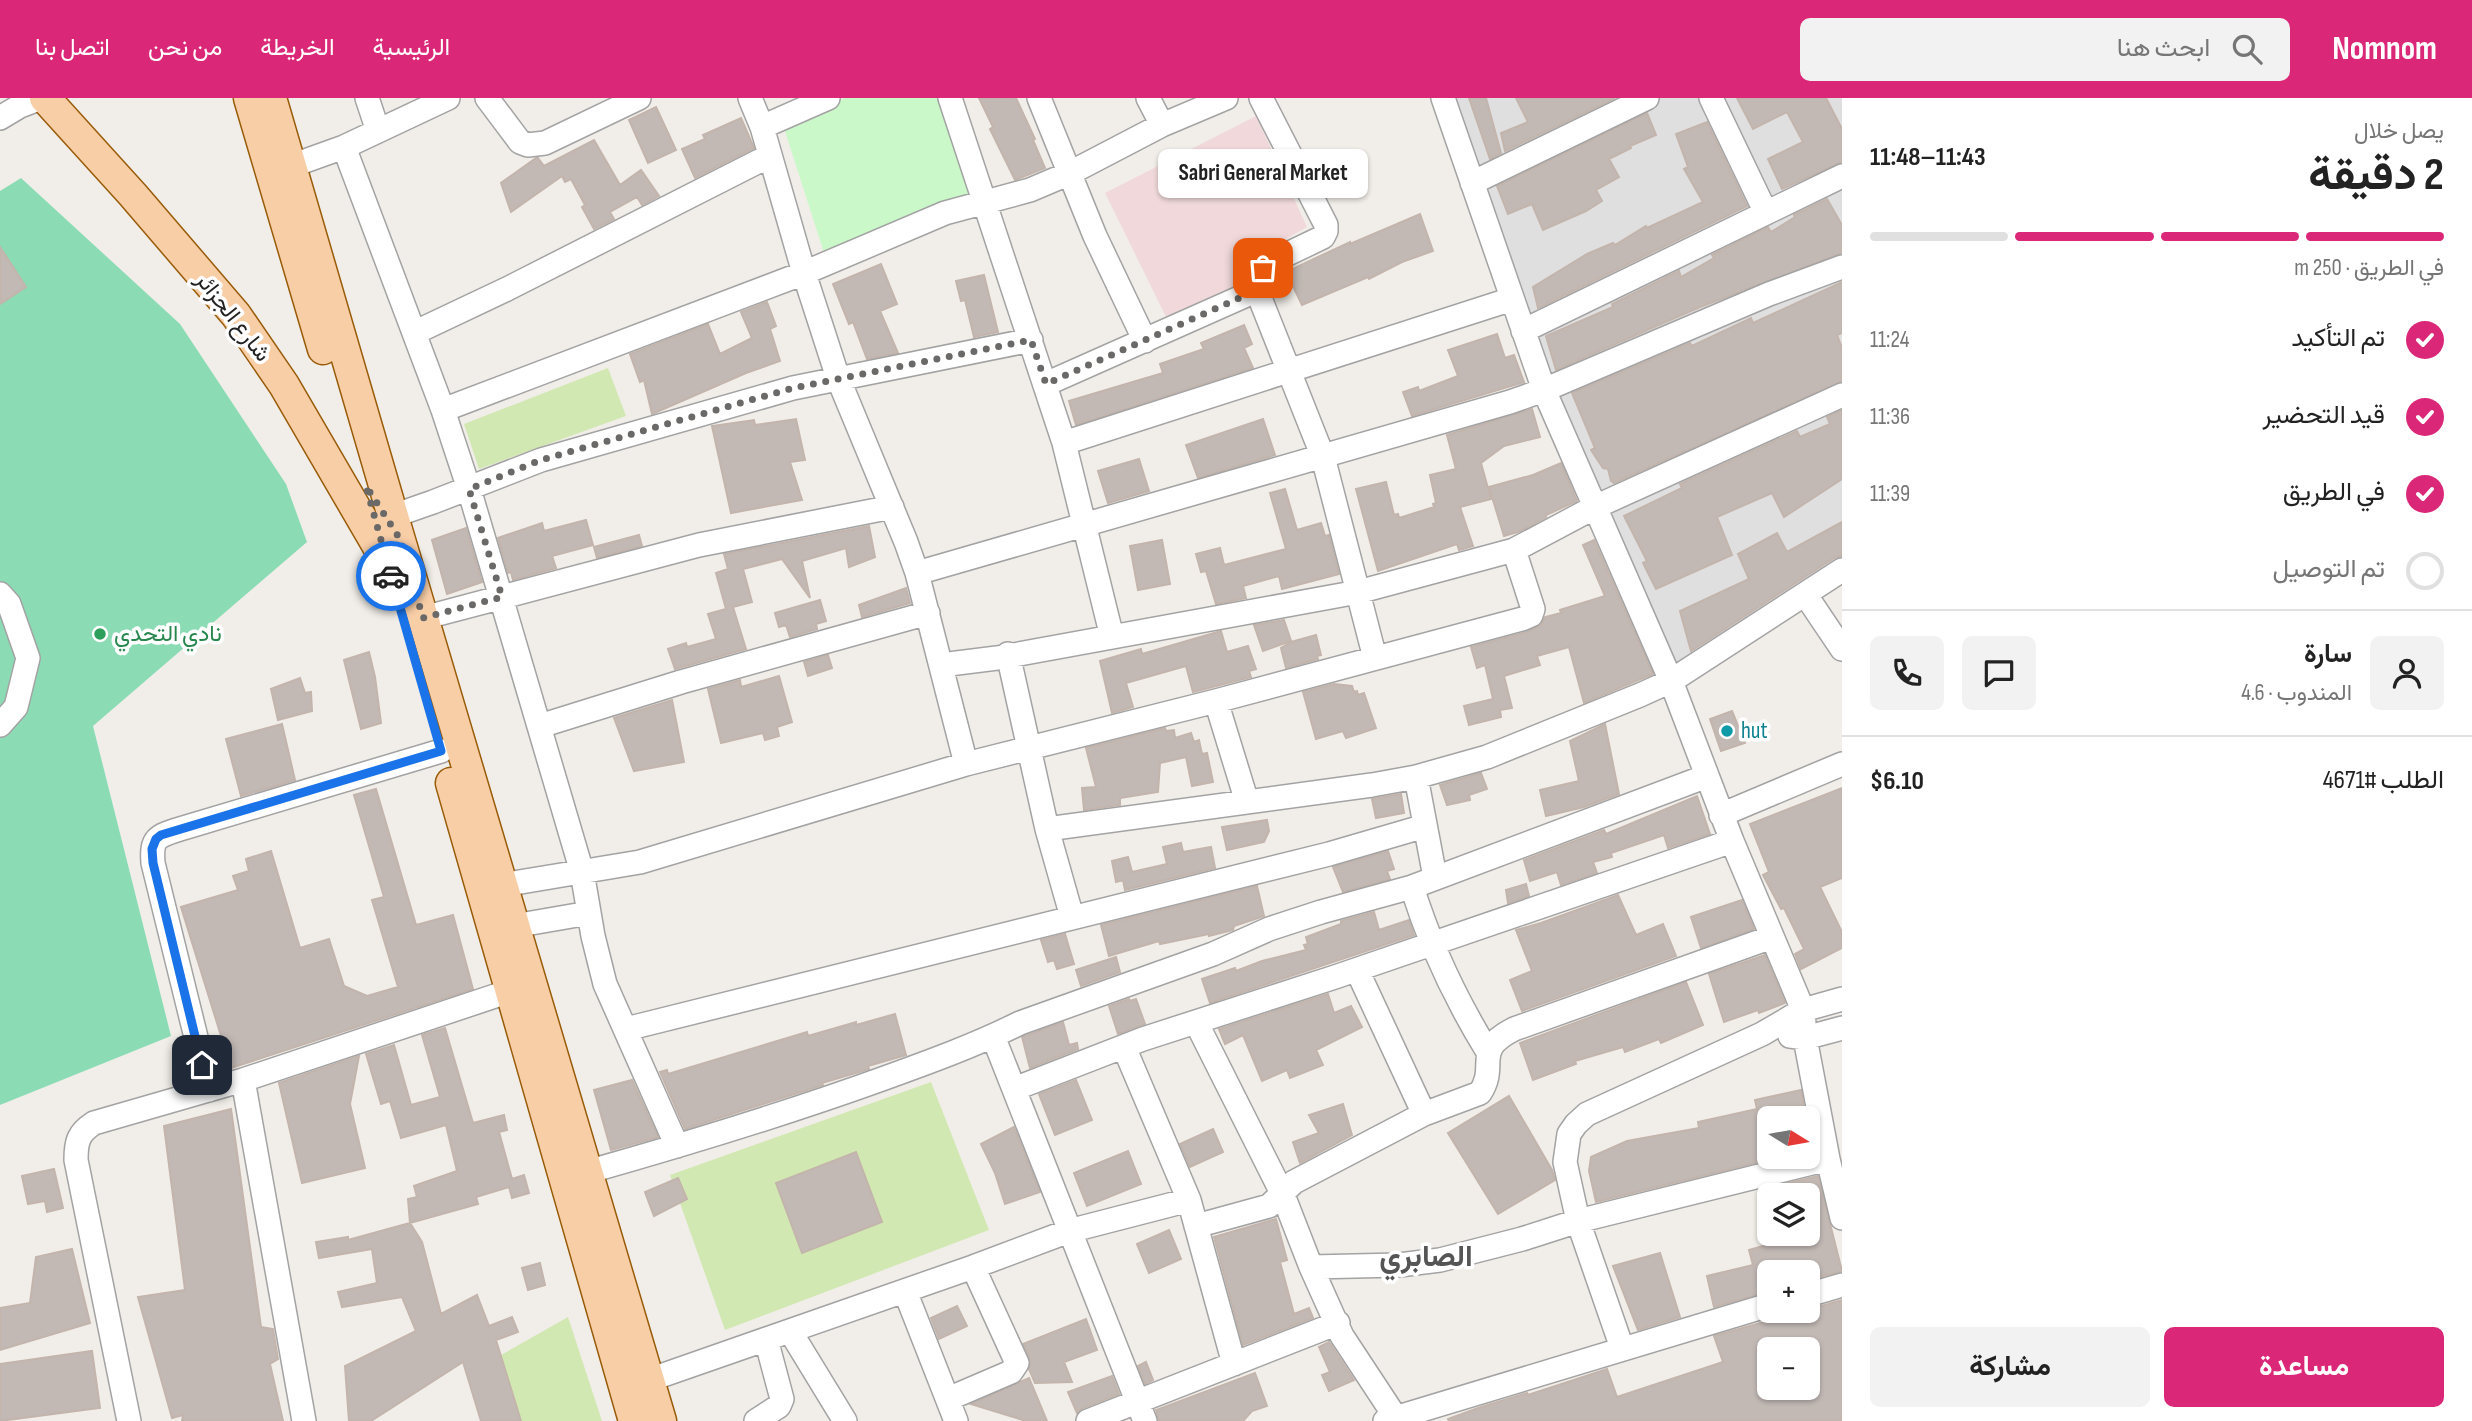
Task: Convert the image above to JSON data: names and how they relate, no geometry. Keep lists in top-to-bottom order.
{
  "streets": {
    "main road": ["شارع الجزائر"]
  },
  "districts": ["الصابري"],
  "places": ["Sabri General Market", "نادي التحدي", "hut"],
  "north": "right",
  "page": {
    "header": "Nomnom",
    "search": "ابحث هنا",
    "nav": [
      "الرئيسية",
      "الخريطة",
      "من نحن",
      "اتصل بنا"
    ],
    "heading": ["2 دقيقة", "يصل خلال", "11:43–11:48"],
    "panel": [
      "سارة",
      "المندوب · 4.6",
      "الطلب #4671",
      "$6.10"
    ],
    "bubble": "Sabri General Market",
    "bar": "في الطريق · 250 m",
    "list": [
      ["تم التأكيد", "11:24"],
      ["قيد التحضير", "11:36"],
      ["في الطريق", "11:39"],
      "تم التوصيل"
    ],
    "map_buttons": ["+", "−"],
    "buttons": ["مساعدة", "مشاركة"]
  }
}
